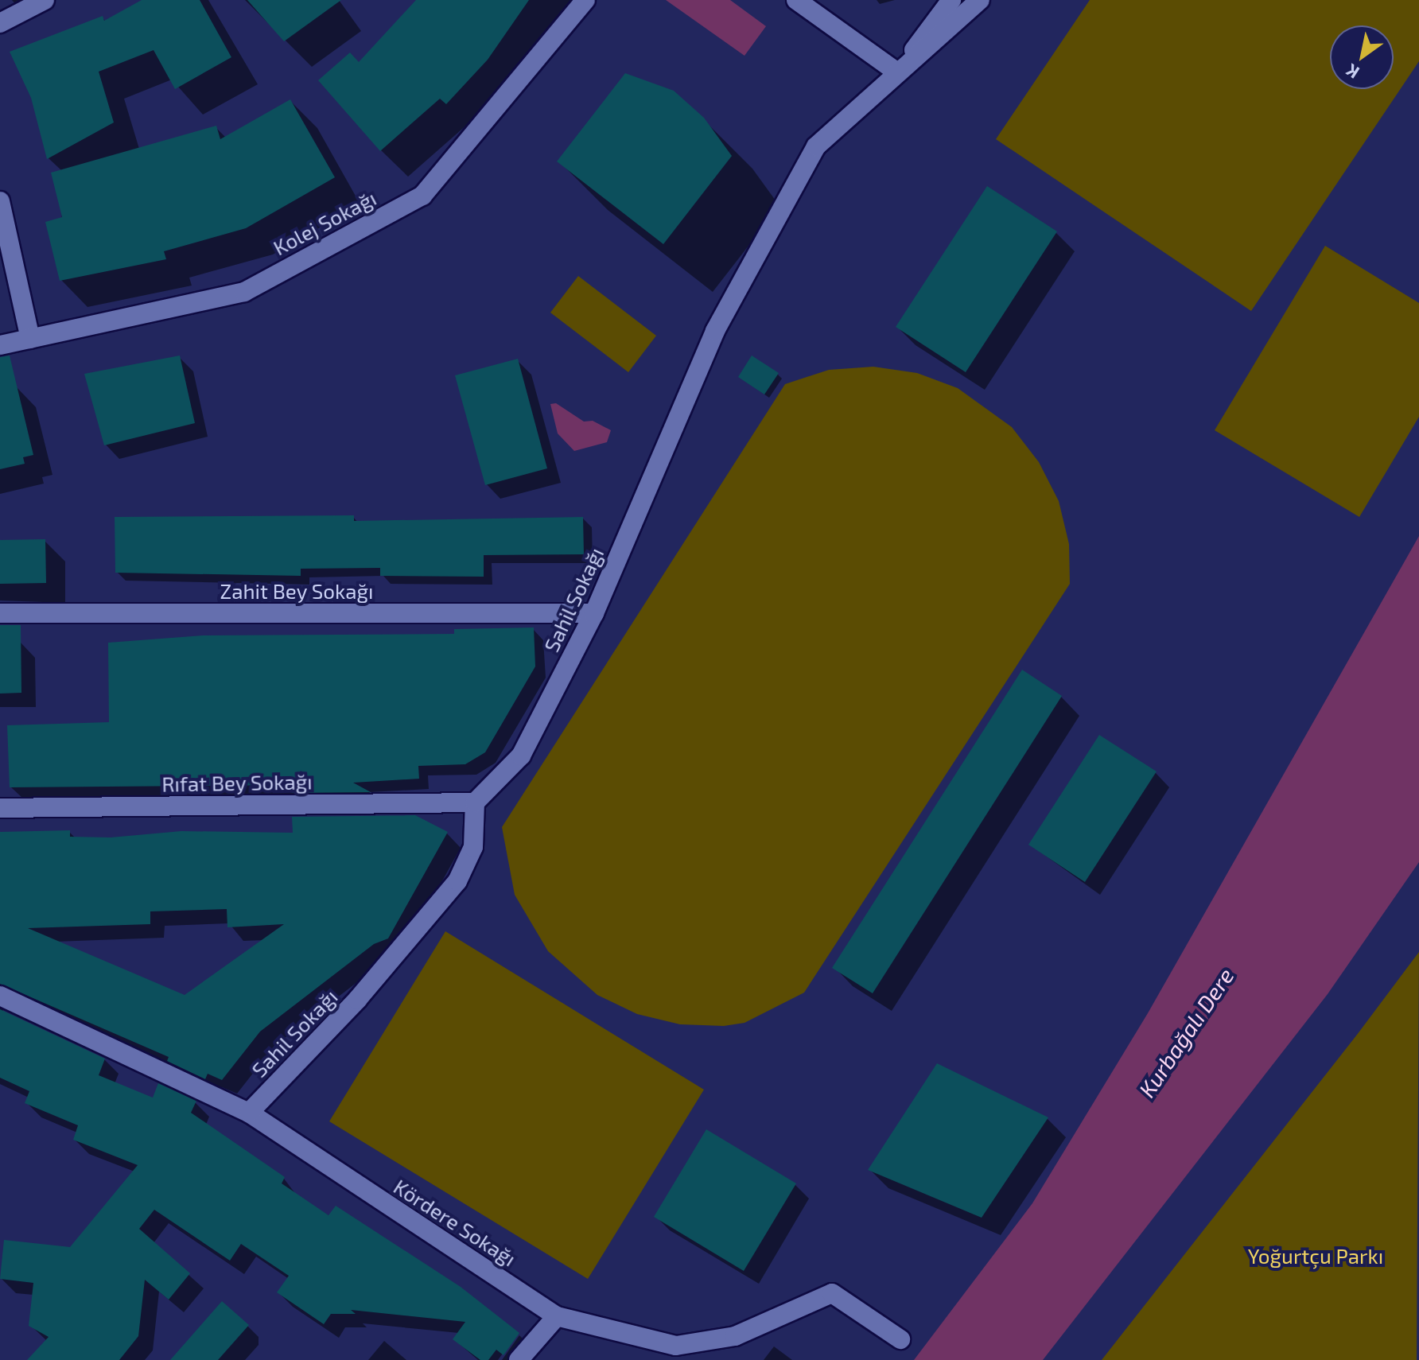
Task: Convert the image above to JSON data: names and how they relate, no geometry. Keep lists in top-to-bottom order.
{
  "streets": {
    "street": [
      "Kolej Sokağı",
      "Zahit Bey Sokağı",
      "Sahil Sokağı",
      "Rıfat Bey Sokağı",
      "Kördere Sokağı"
    ]
  },
  "crossings": [
    ["Zahit Bey Sokağı", "Sahil Sokağı"],
    ["Sahil Sokağı", "Rıfat Bey Sokağı"],
    ["Sahil Sokağı", "Kördere Sokağı"]
  ],
  "water": ["Kurbağalı Dere"],
  "parks": ["Yoğurtçu Parkı"],
  "north": "bottom left"
}
